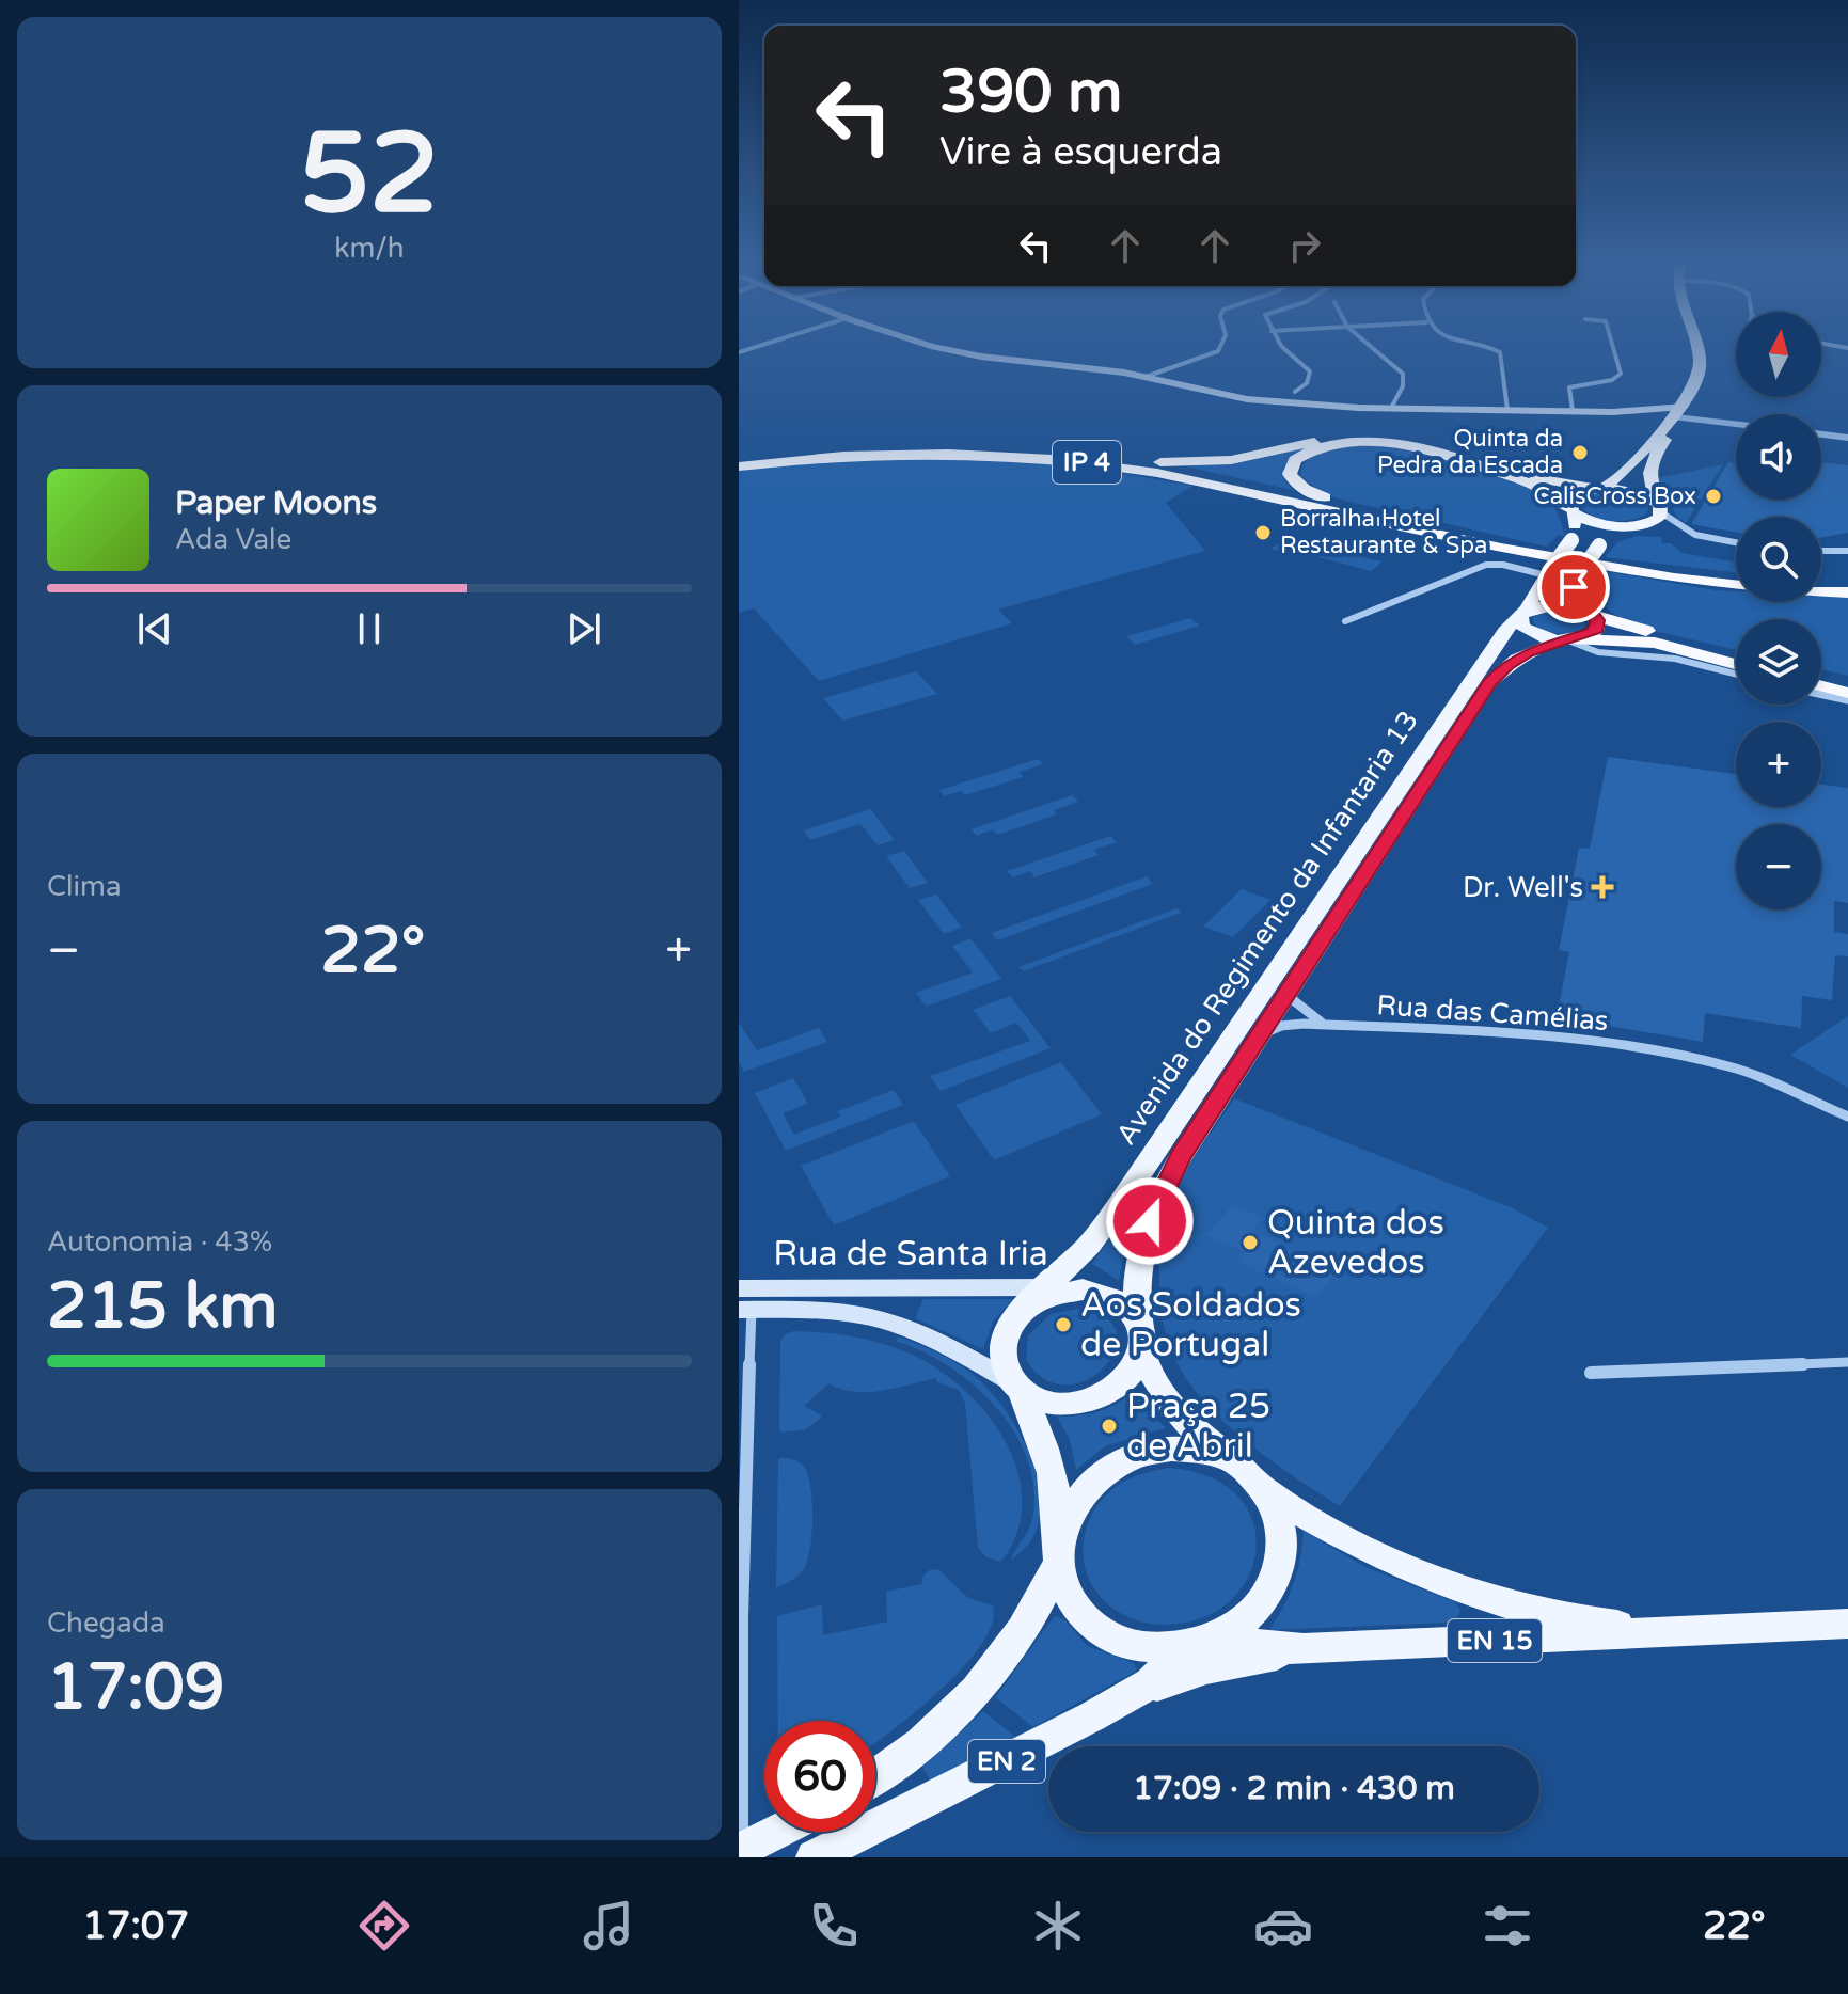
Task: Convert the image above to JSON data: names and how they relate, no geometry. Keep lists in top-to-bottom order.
{
  "streets": {
    "highway": ["IP 4"],
    "main road": [
      "Avenida do Regimento da Infantaria 13",
      "Rua de Santa Iria",
      "EN 15",
      "EN 2"
    ],
    "street": ["Rua das Camélias"]
  },
  "crossings": [
    ["Avenida do Regimento da Infantaria 13", "Rua das Camélias"],
    ["Avenida do Regimento da Infantaria 13", "Rua de Santa Iria"],
    ["Avenida do Regimento da Infantaria 13", "EN 2"],
    ["Rua de Santa Iria", "EN 2"],
    ["EN 15", "EN 2"]
  ],
  "places": {
    "other": [
      "Quinta da Pedra da Escada",
      "CalisCross Box",
      "Borralha Hotel Restaurante & Spa",
      "Quinta dos Azevedos",
      "Aos Soldados de Portugal",
      "Praça 25 de Abril"
    ],
    "health": ["Dr. Well's"]
  },
  "north": "top",
  "page": {
    "tile": [
      ["52", "km/h"],
      "Clima",
      ["Autonomia · 43%", "215 km"],
      ["Chegada", "17:09"]
    ],
    "turn": ["390 m", "Vire à esquerda"],
    "map_buttons": ["+", "−"],
    "song": ["Paper Moons", "Ada Vale"],
    "heat": ["−", "22°", "+"],
    "limit": "60",
    "trip": "17:09 · 2 min · 430 m",
    "tabs": ["17:07", "22°"]
  }
}
